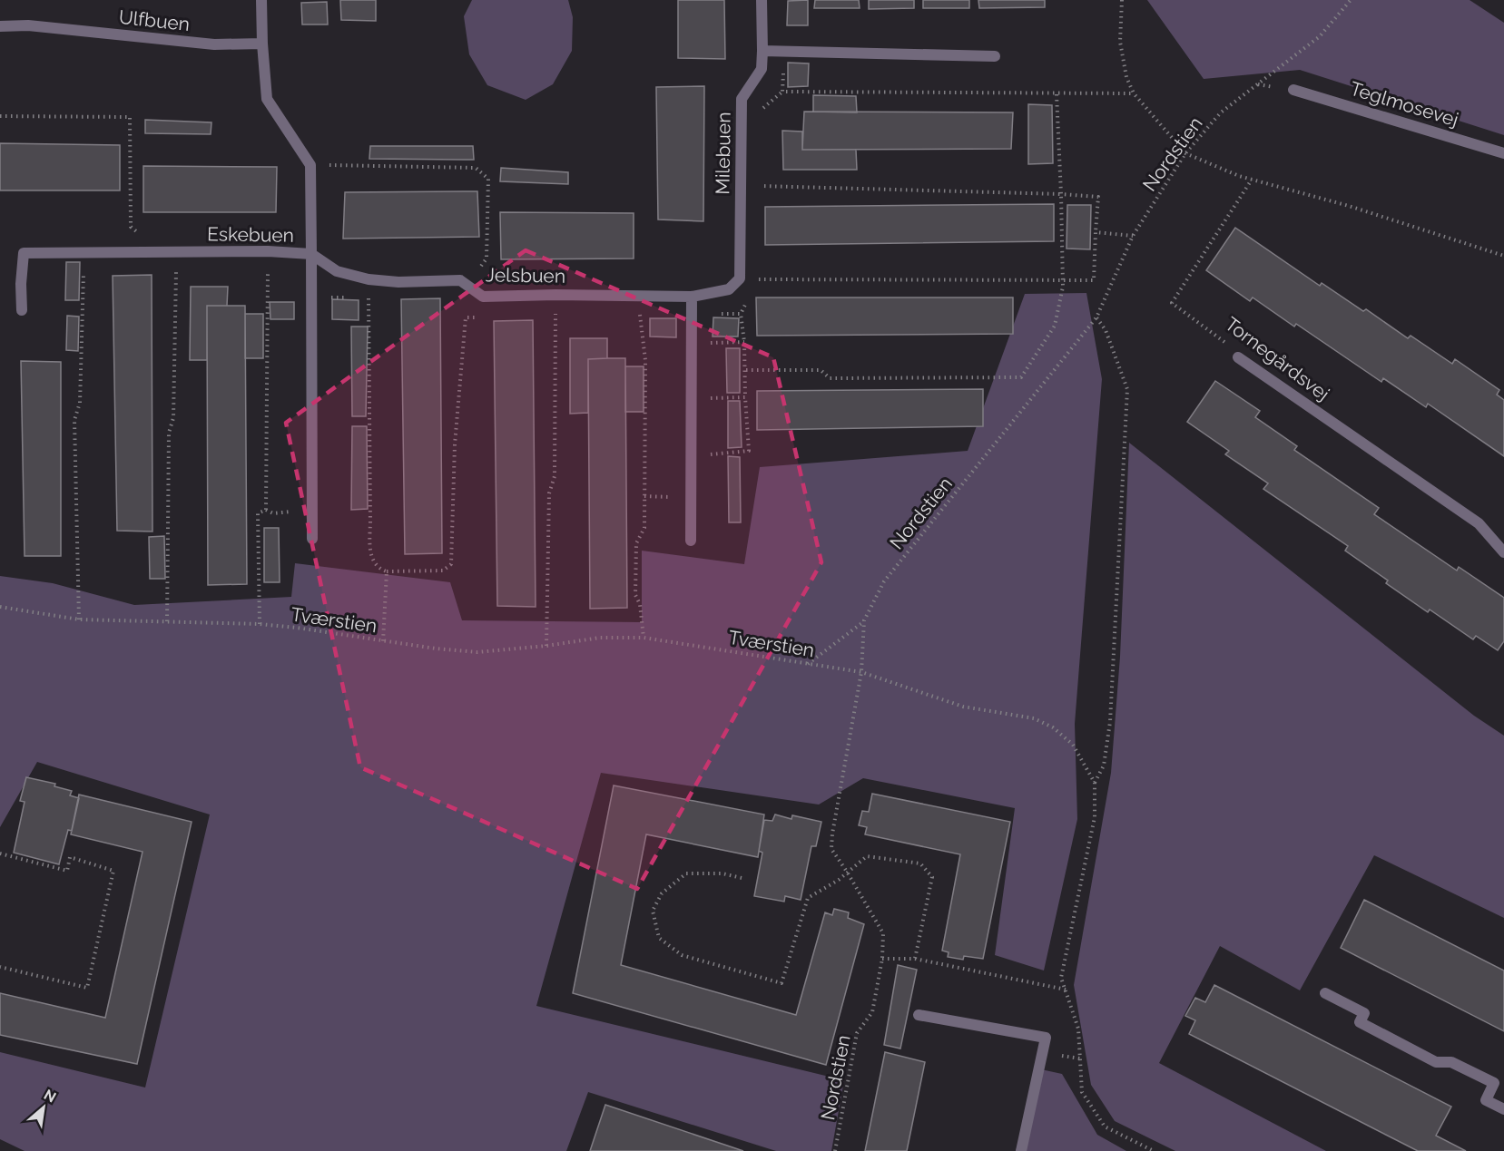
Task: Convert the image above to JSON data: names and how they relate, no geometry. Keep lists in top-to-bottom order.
{
  "streets": {
    "street": [
      "Ulfbuen",
      "Teglmosevej",
      "Milebuen",
      "Eskebuen",
      "Jelsbuen",
      "Tornegårdsvej"
    ],
    "path": ["Nordstien", "Tværstien"]
  },
  "crossings": [
    ["Nordstien", "Tværstien"],
    ["Eskebuen", "Jelsbuen"]
  ],
  "north": "top right"
}
